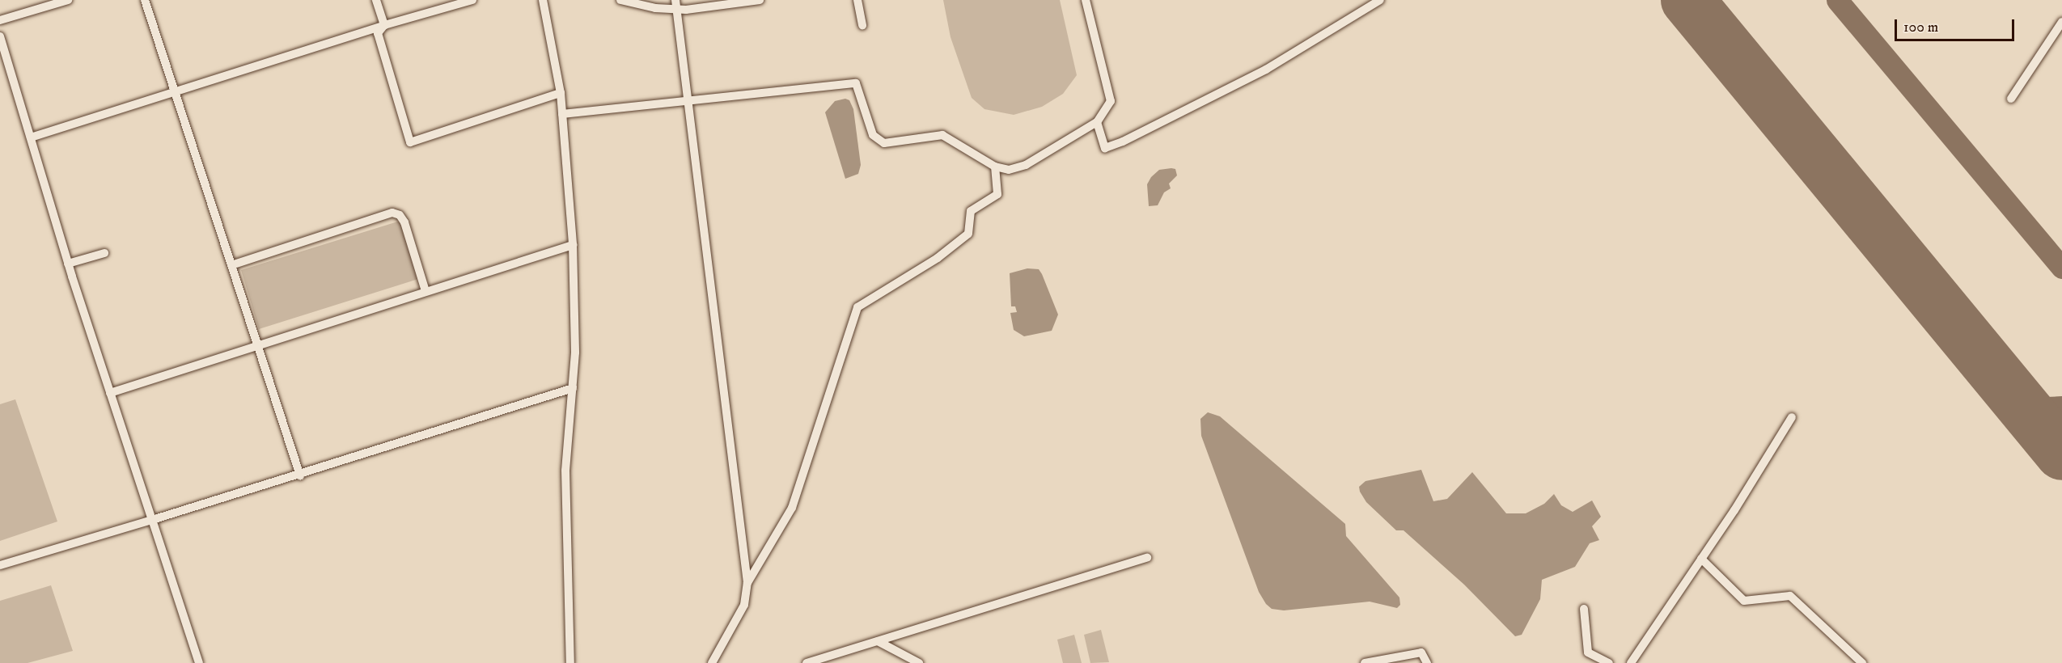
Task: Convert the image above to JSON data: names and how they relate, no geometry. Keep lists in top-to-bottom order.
{
  "scale_bar": "100 m"
}
